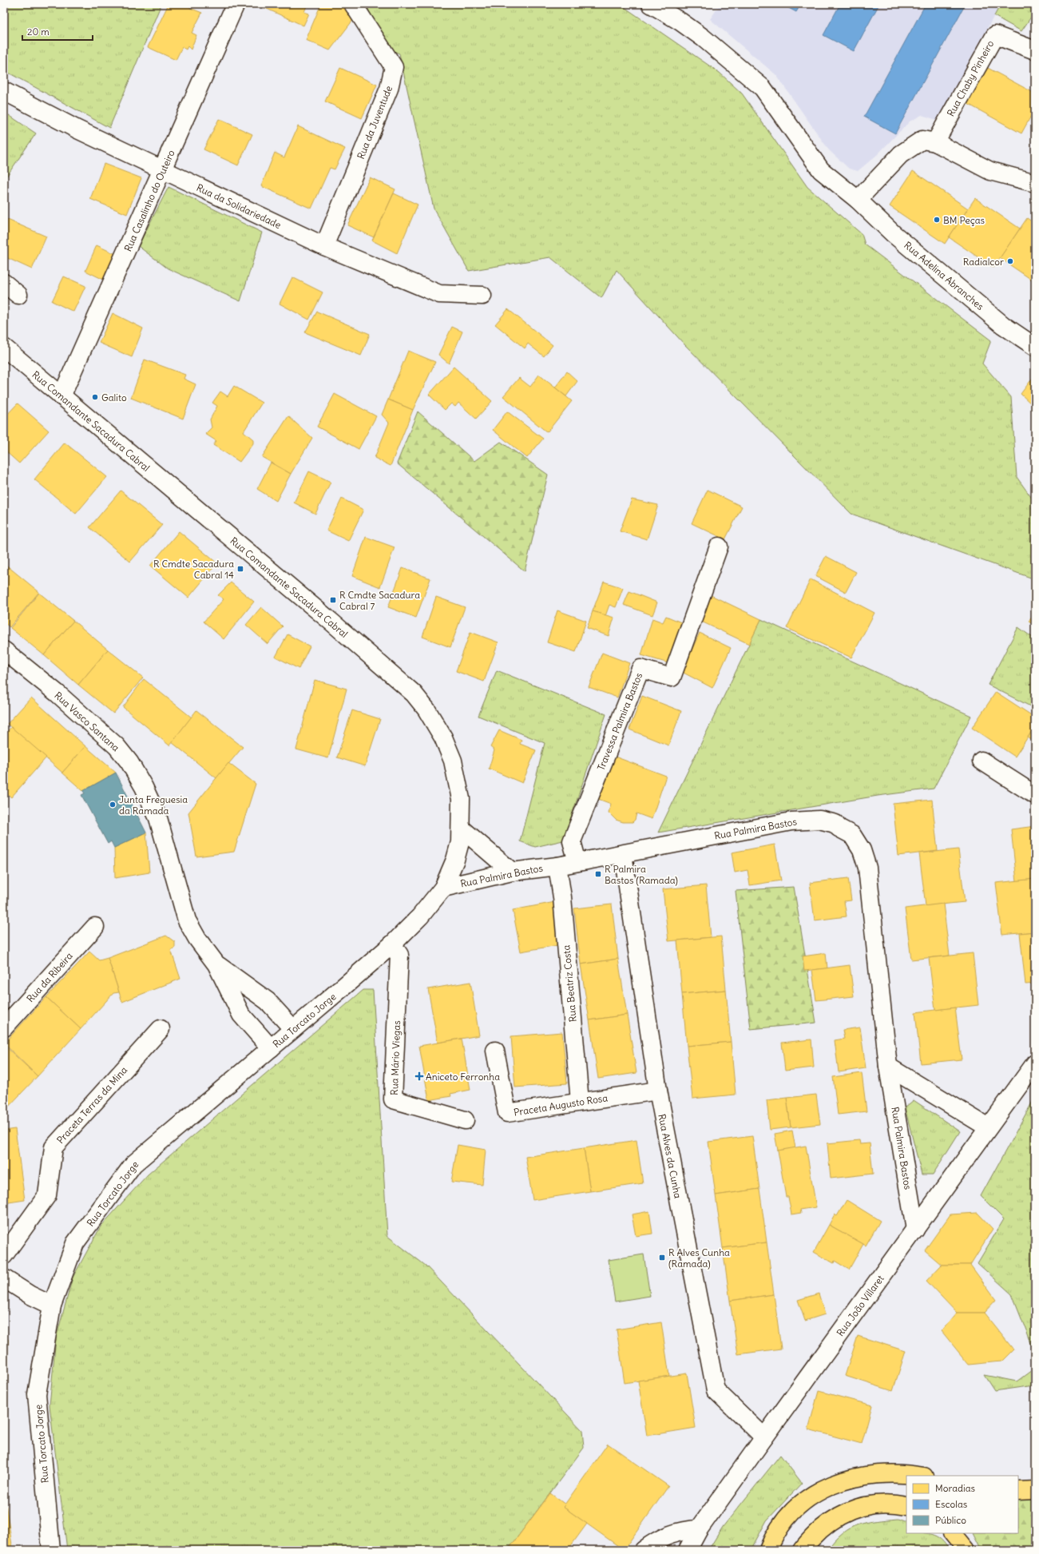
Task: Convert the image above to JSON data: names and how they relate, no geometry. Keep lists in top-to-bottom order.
{
  "streets": {
    "street": [
      "Rua Chaby Pinheiro",
      "Rua da Juventude",
      "Rua Casalinho do Outeiro",
      "Rua da Solidariedade",
      "Rua Adelina Abranches",
      "Rua Comandante Sacadura Cabral",
      "Rua Vasco Santana",
      "Travessa Palmira Bastos",
      "Rua Palmira Bastos",
      "Rua da Ribeira",
      "Rua Beatriz Costa",
      "Rua Torcato Jorge",
      "Rua Mário Viegas",
      "Praceta Terras da Mina",
      "Praceta Augusto Rosa",
      "Rua Alves da Cunha",
      "Rua João Villaret"
    ]
  },
  "crossings": [
    ["Rua da Juventude", "Rua da Solidariedade"],
    ["Rua Casalinho do Outeiro", "Rua da Solidariedade"],
    ["Rua Casalinho do Outeiro", "Rua Comandante Sacadura Cabral"],
    ["Rua Comandante Sacadura Cabral", "Rua Palmira Bastos"],
    ["Rua Comandante Sacadura Cabral", "Rua Torcato Jorge"],
    ["Rua Vasco Santana", "Rua Torcato Jorge"],
    ["Travessa Palmira Bastos", "Rua Palmira Bastos"],
    ["Rua Palmira Bastos", "Rua Beatriz Costa"],
    ["Rua Palmira Bastos", "Rua Torcato Jorge"],
    ["Rua Palmira Bastos", "Rua Alves da Cunha"],
    ["Rua Palmira Bastos", "Rua João Villaret"],
    ["Rua Beatriz Costa", "Praceta Augusto Rosa"],
    ["Rua Torcato Jorge", "Rua Mário Viegas"],
    ["Praceta Augusto Rosa", "Rua Alves da Cunha"],
    ["Rua Alves da Cunha", "Rua João Villaret"]
  ],
  "places": {
    "other": [
      "BM Peças",
      "Radialcor",
      "Galito",
      "Junta Freguesia da Ramada"
    ],
    "transit": [
      "R Cmdte Sacadura Cabral 14",
      "R Cmdte Sacadura Cabral 7",
      "R Palmira Bastos (Ramada)",
      "R Alves Cunha (Ramada)"
    ],
    "health": ["Aniceto Ferronha"]
  },
  "legend": ["Moradias", "Escolas", "Público"],
  "scale_bar": "20 m"
}
